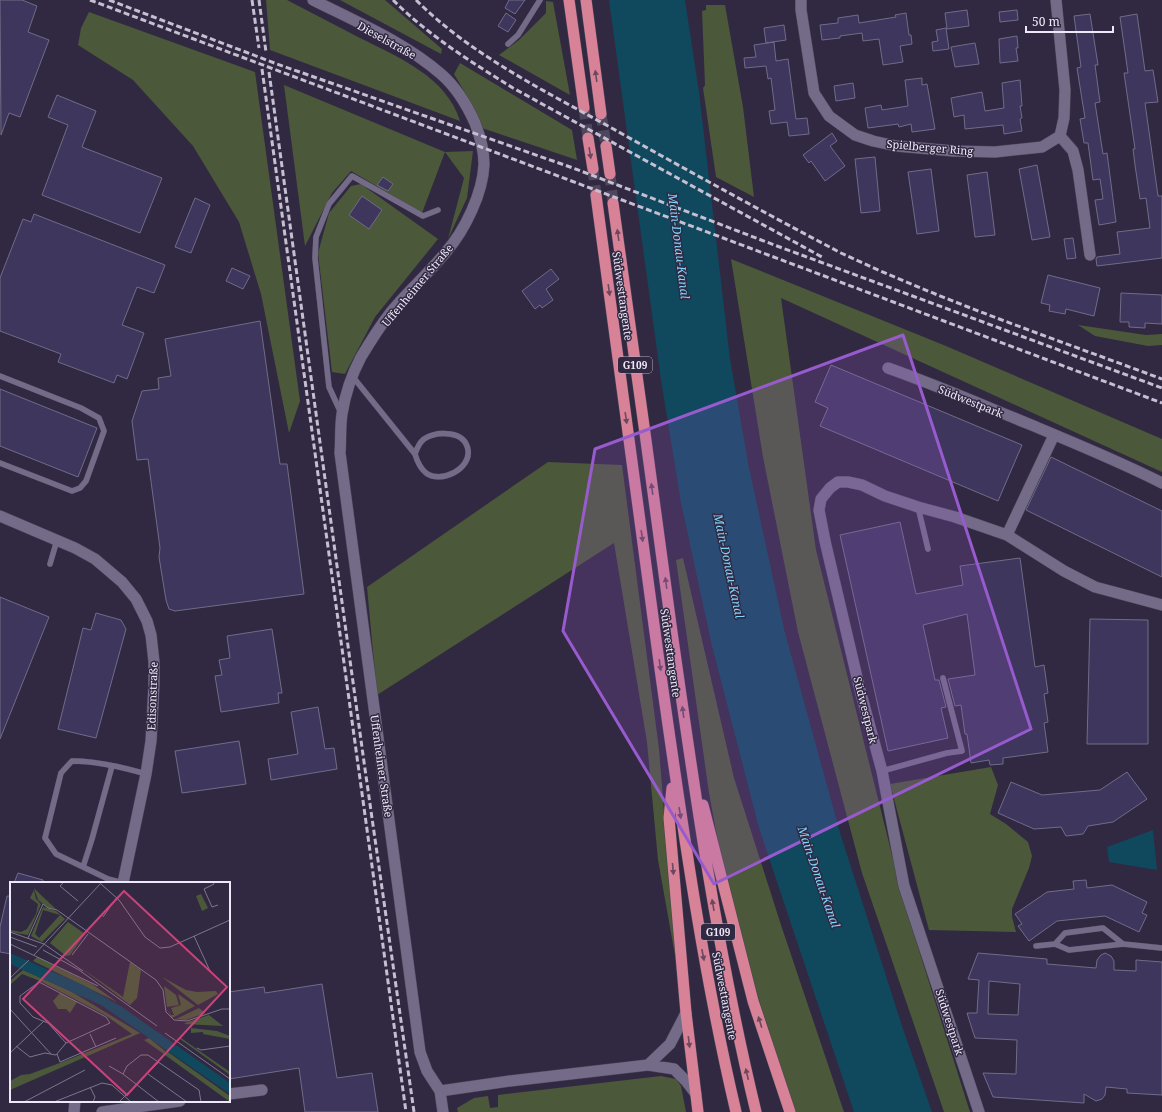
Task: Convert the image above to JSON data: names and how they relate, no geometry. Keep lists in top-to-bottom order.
{
  "streets": {
    "highway": ["Südwesttangente", "G109"],
    "street": [
      "Dieselstraße",
      "Spielberger Ring",
      "Uffenheimer Straße",
      "Südwestpark",
      "Edisonstraße"
    ]
  },
  "crossings": [
    ["Dieselstraße", "Uffenheimer Straße"]
  ],
  "water": ["Main-Donau-Kanal"],
  "scale_bar": "50 m"
}
